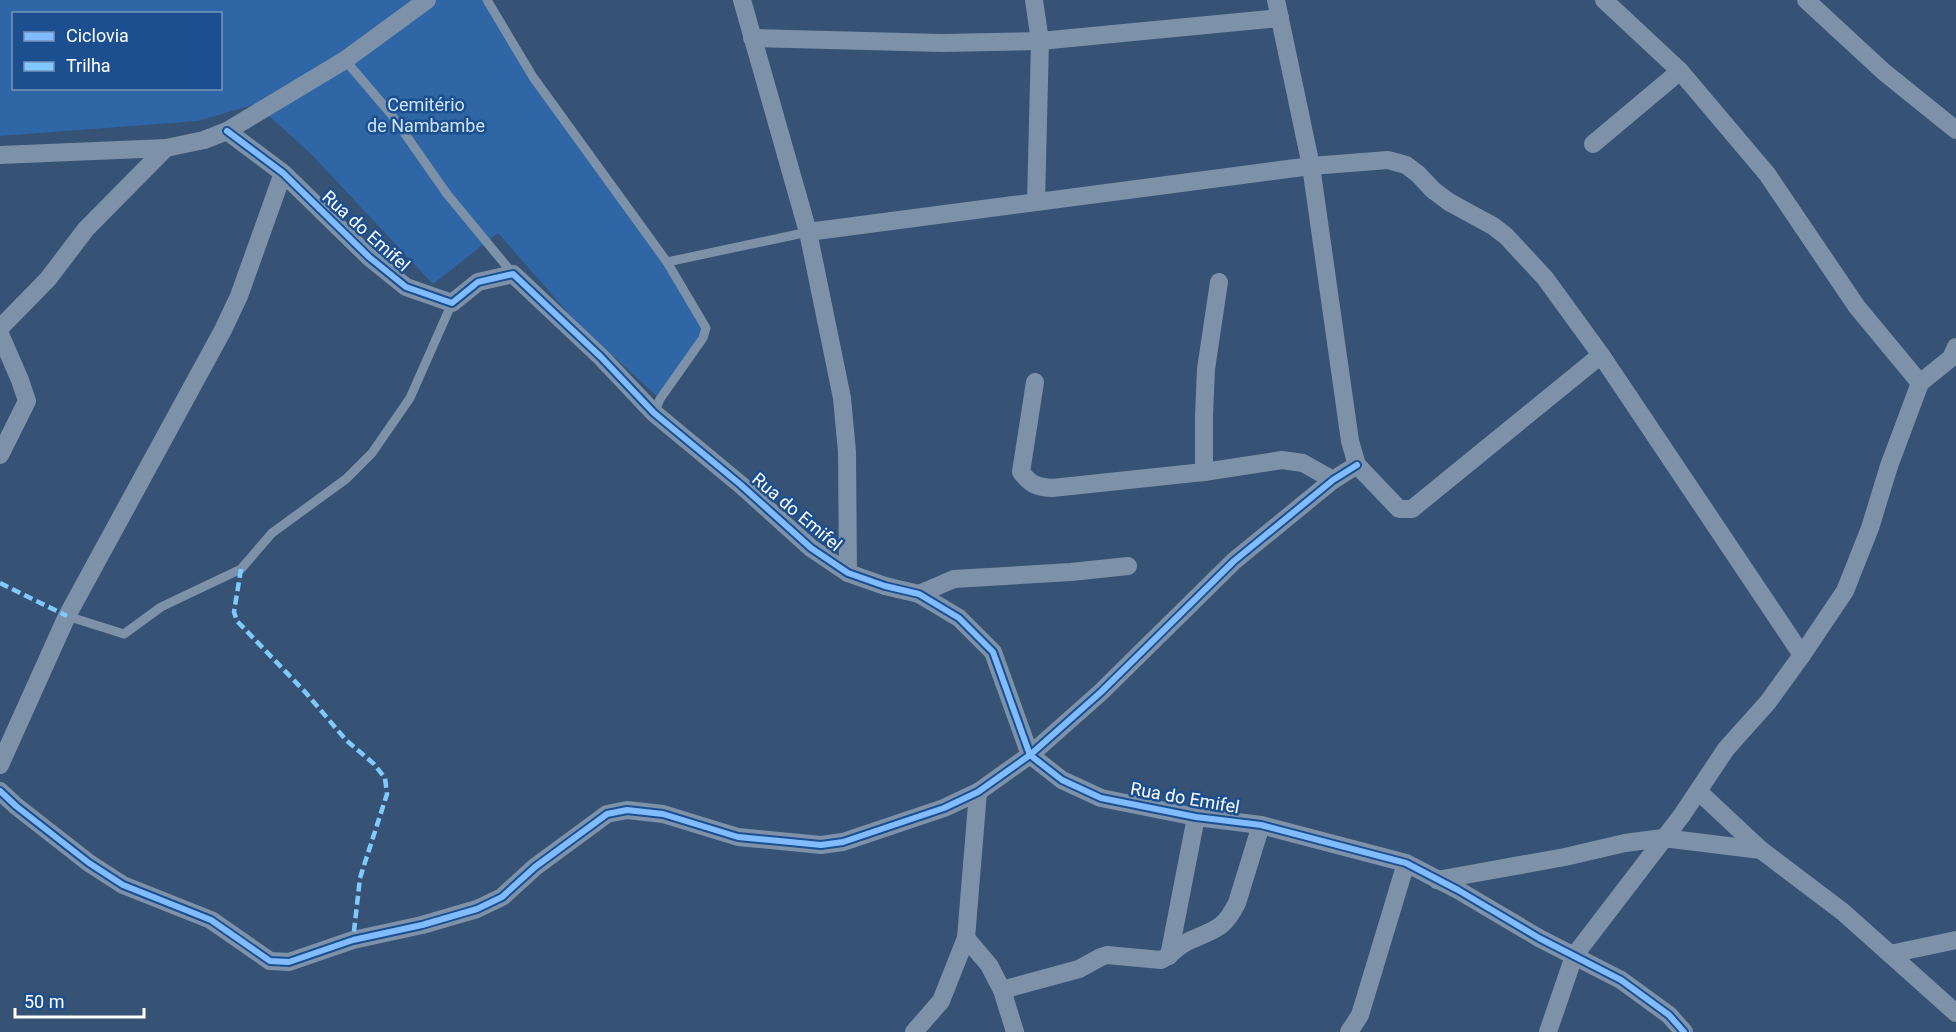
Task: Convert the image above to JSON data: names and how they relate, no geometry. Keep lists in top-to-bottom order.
{
  "streets": {
    "street": ["Rua do Emifel"]
  },
  "parks": ["Cemitério de Nambambe"],
  "legend": ["Ciclovia", "Trilha"],
  "scale_bar": "50 m"
}
